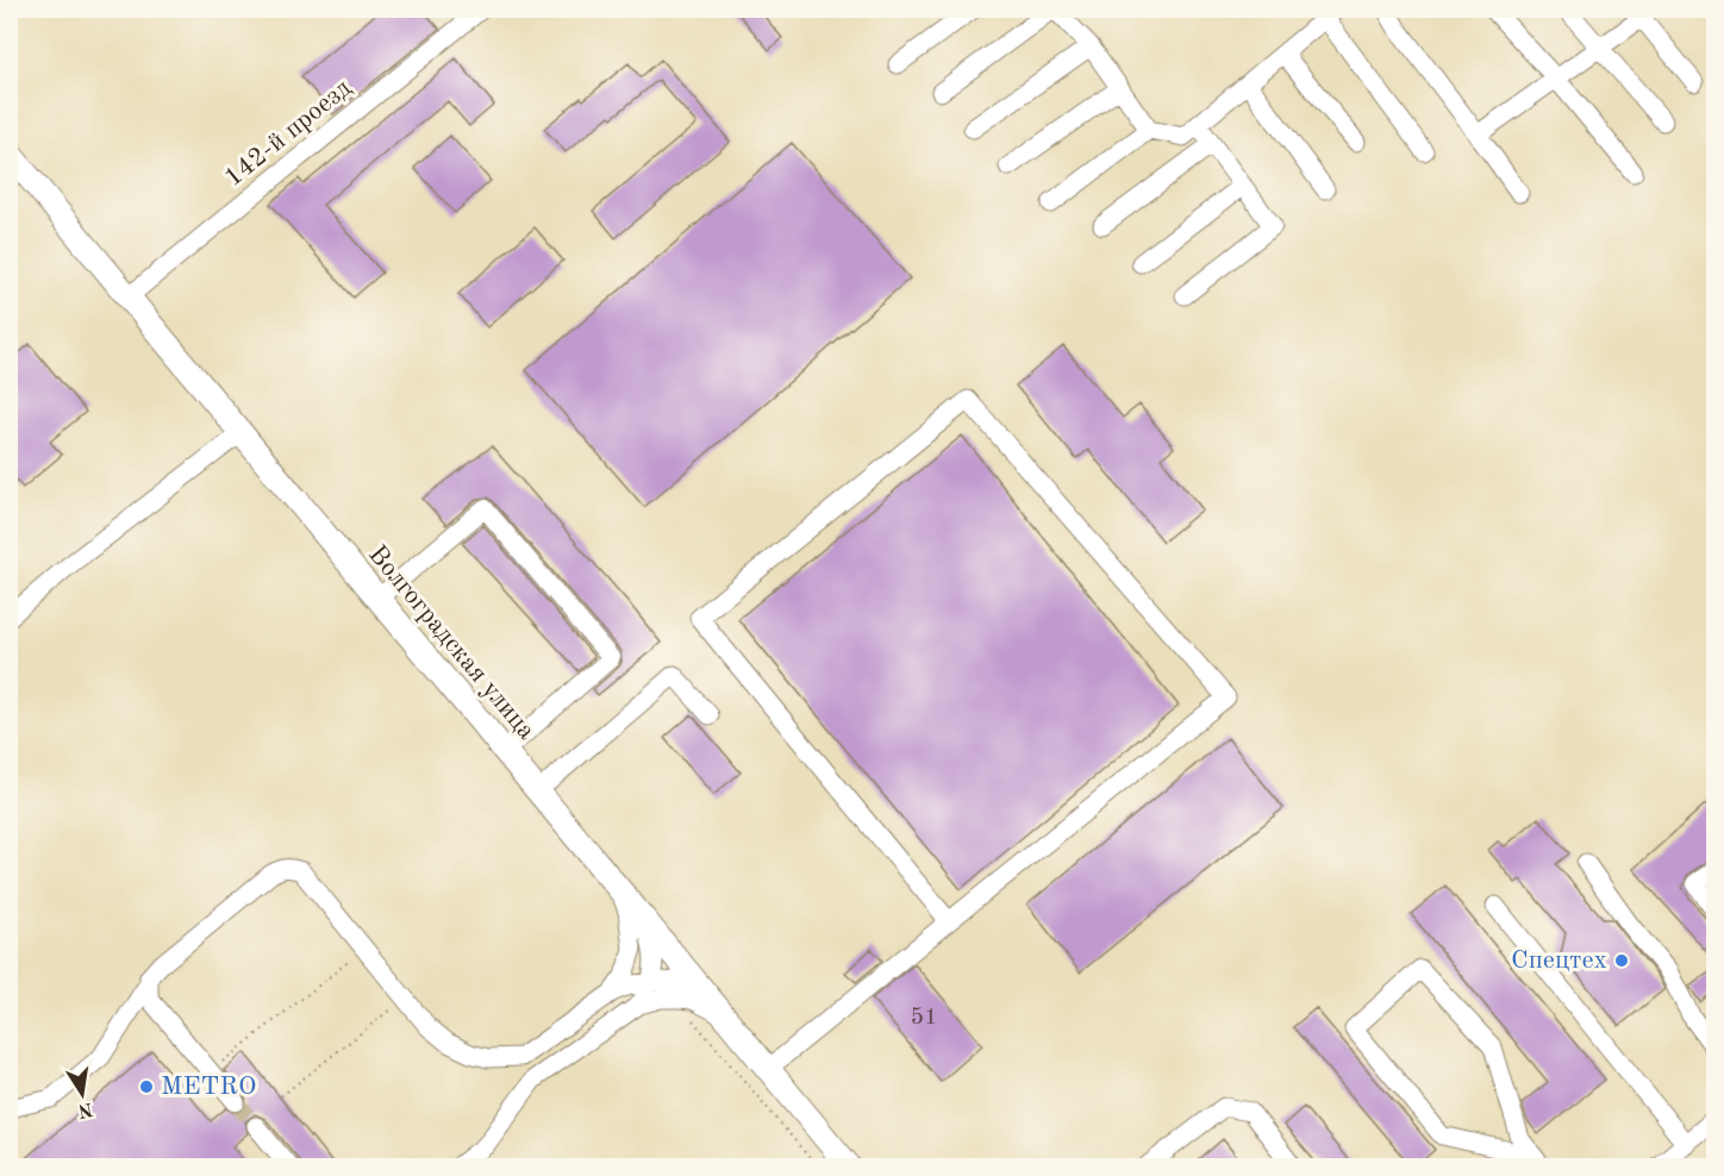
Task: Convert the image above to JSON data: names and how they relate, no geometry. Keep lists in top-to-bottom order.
{
  "streets": {
    "main road": ["Волгоградская улица"],
    "lane": ["142-й проезд"]
  },
  "crossings": [
    ["142-й проезд", "Волгоградская улица"]
  ],
  "places": ["Спецтех", "METRO"],
  "house_numbers": ["51"],
  "north": "bottom"
}
